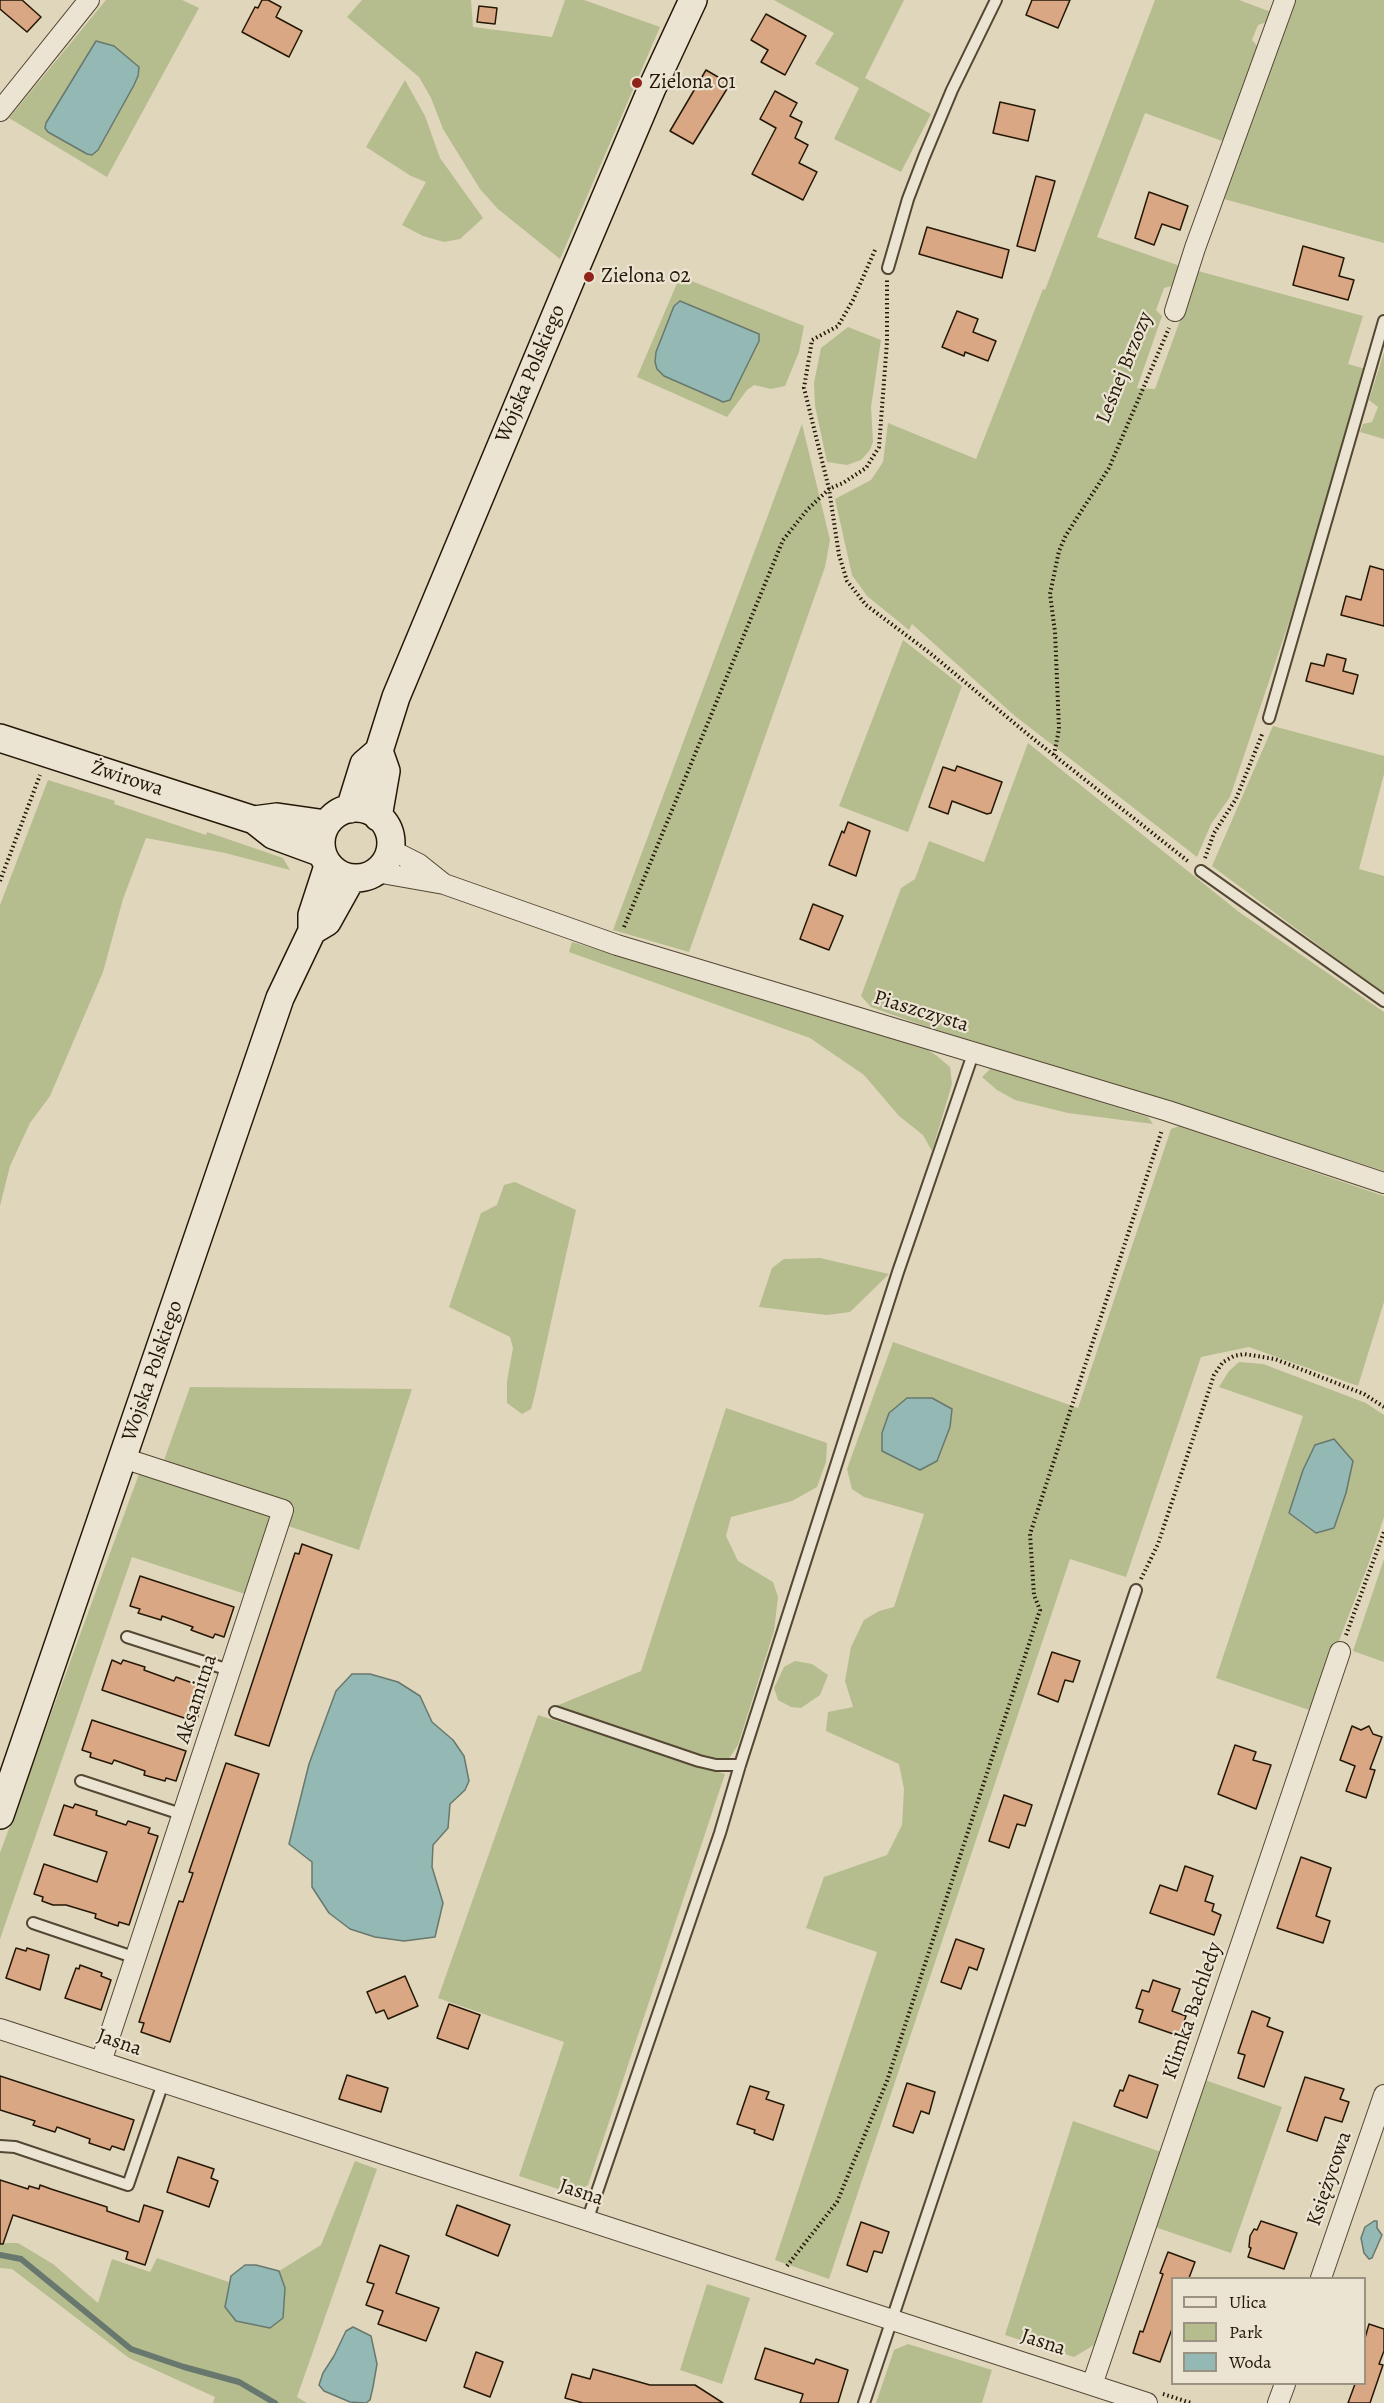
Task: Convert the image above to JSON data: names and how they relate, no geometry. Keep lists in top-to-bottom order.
{
  "streets": {
    "street": [
      "Leśnej Brzozy",
      "Wojska Polskiego",
      "Żwirowa",
      "Piaszczysta",
      "Aksamitna",
      "Klimka Bachledy",
      "Jasna",
      "Księżycowa"
    ]
  },
  "crossings": [
    ["Wojska Polskiego", "Żwirowa"],
    ["Wojska Polskiego", "Piaszczysta"],
    ["Wojska Polskiego", "Aksamitna"],
    ["Żwirowa", "Piaszczysta"],
    ["Aksamitna", "Jasna"],
    ["Klimka Bachledy", "Jasna"]
  ],
  "places": ["Zielona 01", "Zielona 02"],
  "legend": ["Ulica", "Park", "Woda"]
}
